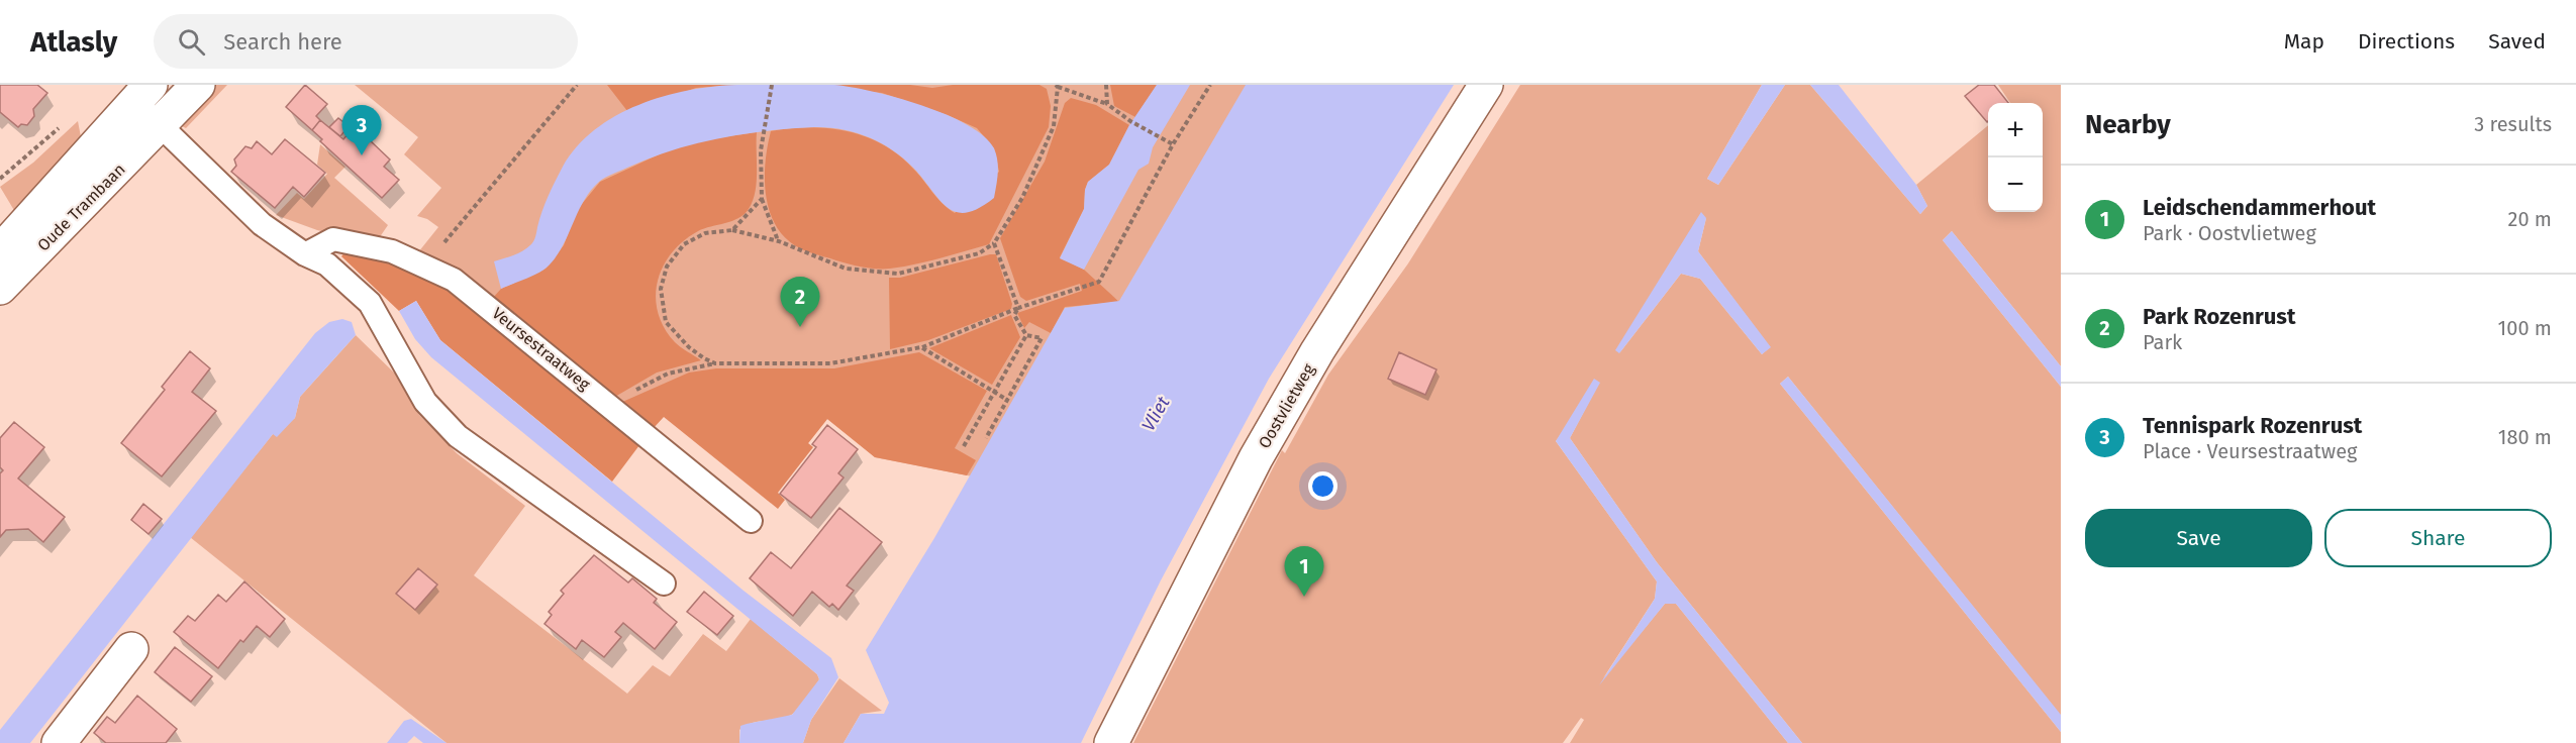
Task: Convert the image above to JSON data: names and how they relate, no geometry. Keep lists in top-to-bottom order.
{
  "streets": {
    "street": ["Oude Trambaan", "Oostvlietweg"],
    "lane": ["Veursestraatweg"]
  },
  "water": ["Vliet"],
  "page": {
    "header": "Atlasly",
    "search": "Search here",
    "nav": ["Map", "Directions", "Saved"],
    "heading": ["Nearby", "3 results"],
    "map_buttons": ["+", "−"],
    "pins": ["3", "2", "1"],
    "list": [
      {
        "mark": "1",
        "name": "Leidschendammerhout",
        "note": "Park · Oostvlietweg",
        "value": "20 m"
      },
      {
        "mark": "2",
        "name": "Park Rozenrust",
        "note": "Park",
        "value": "100 m"
      },
      {
        "mark": "3",
        "name": "Tennispark Rozenrust",
        "note": "Place · Veursestraatweg",
        "value": "180 m"
      }
    ],
    "buttons": ["Save", "Share"]
  }
}
